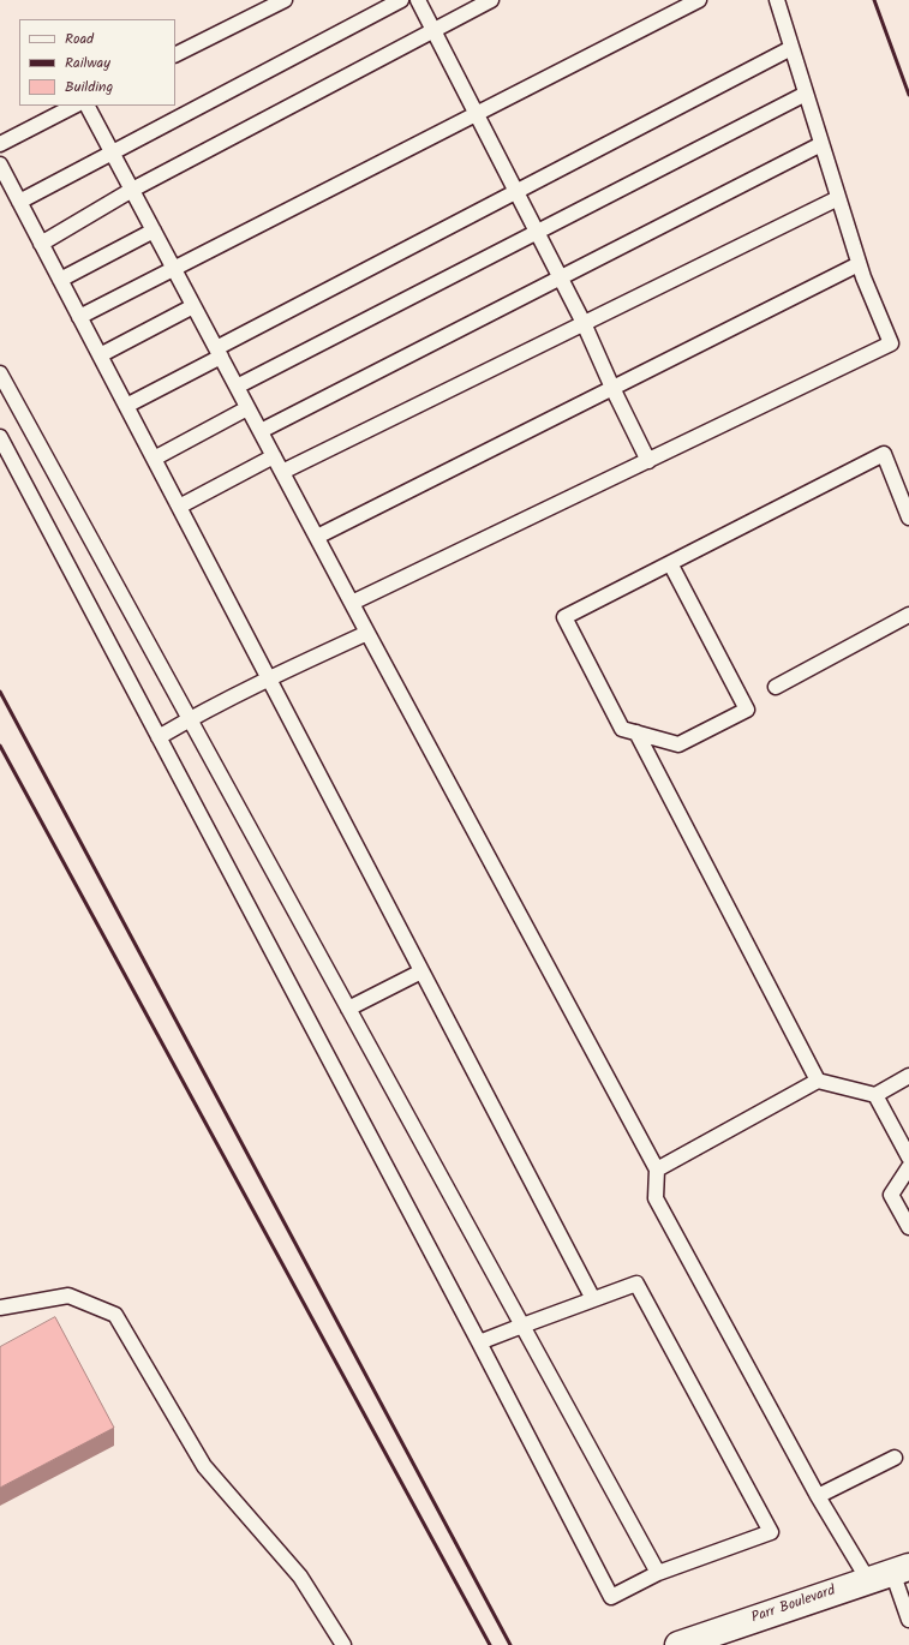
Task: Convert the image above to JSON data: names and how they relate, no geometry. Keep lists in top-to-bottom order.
{
  "streets": {
    "street": ["Parr Boulevard"]
  },
  "legend": ["Road", "Railway", "Building"]
}
